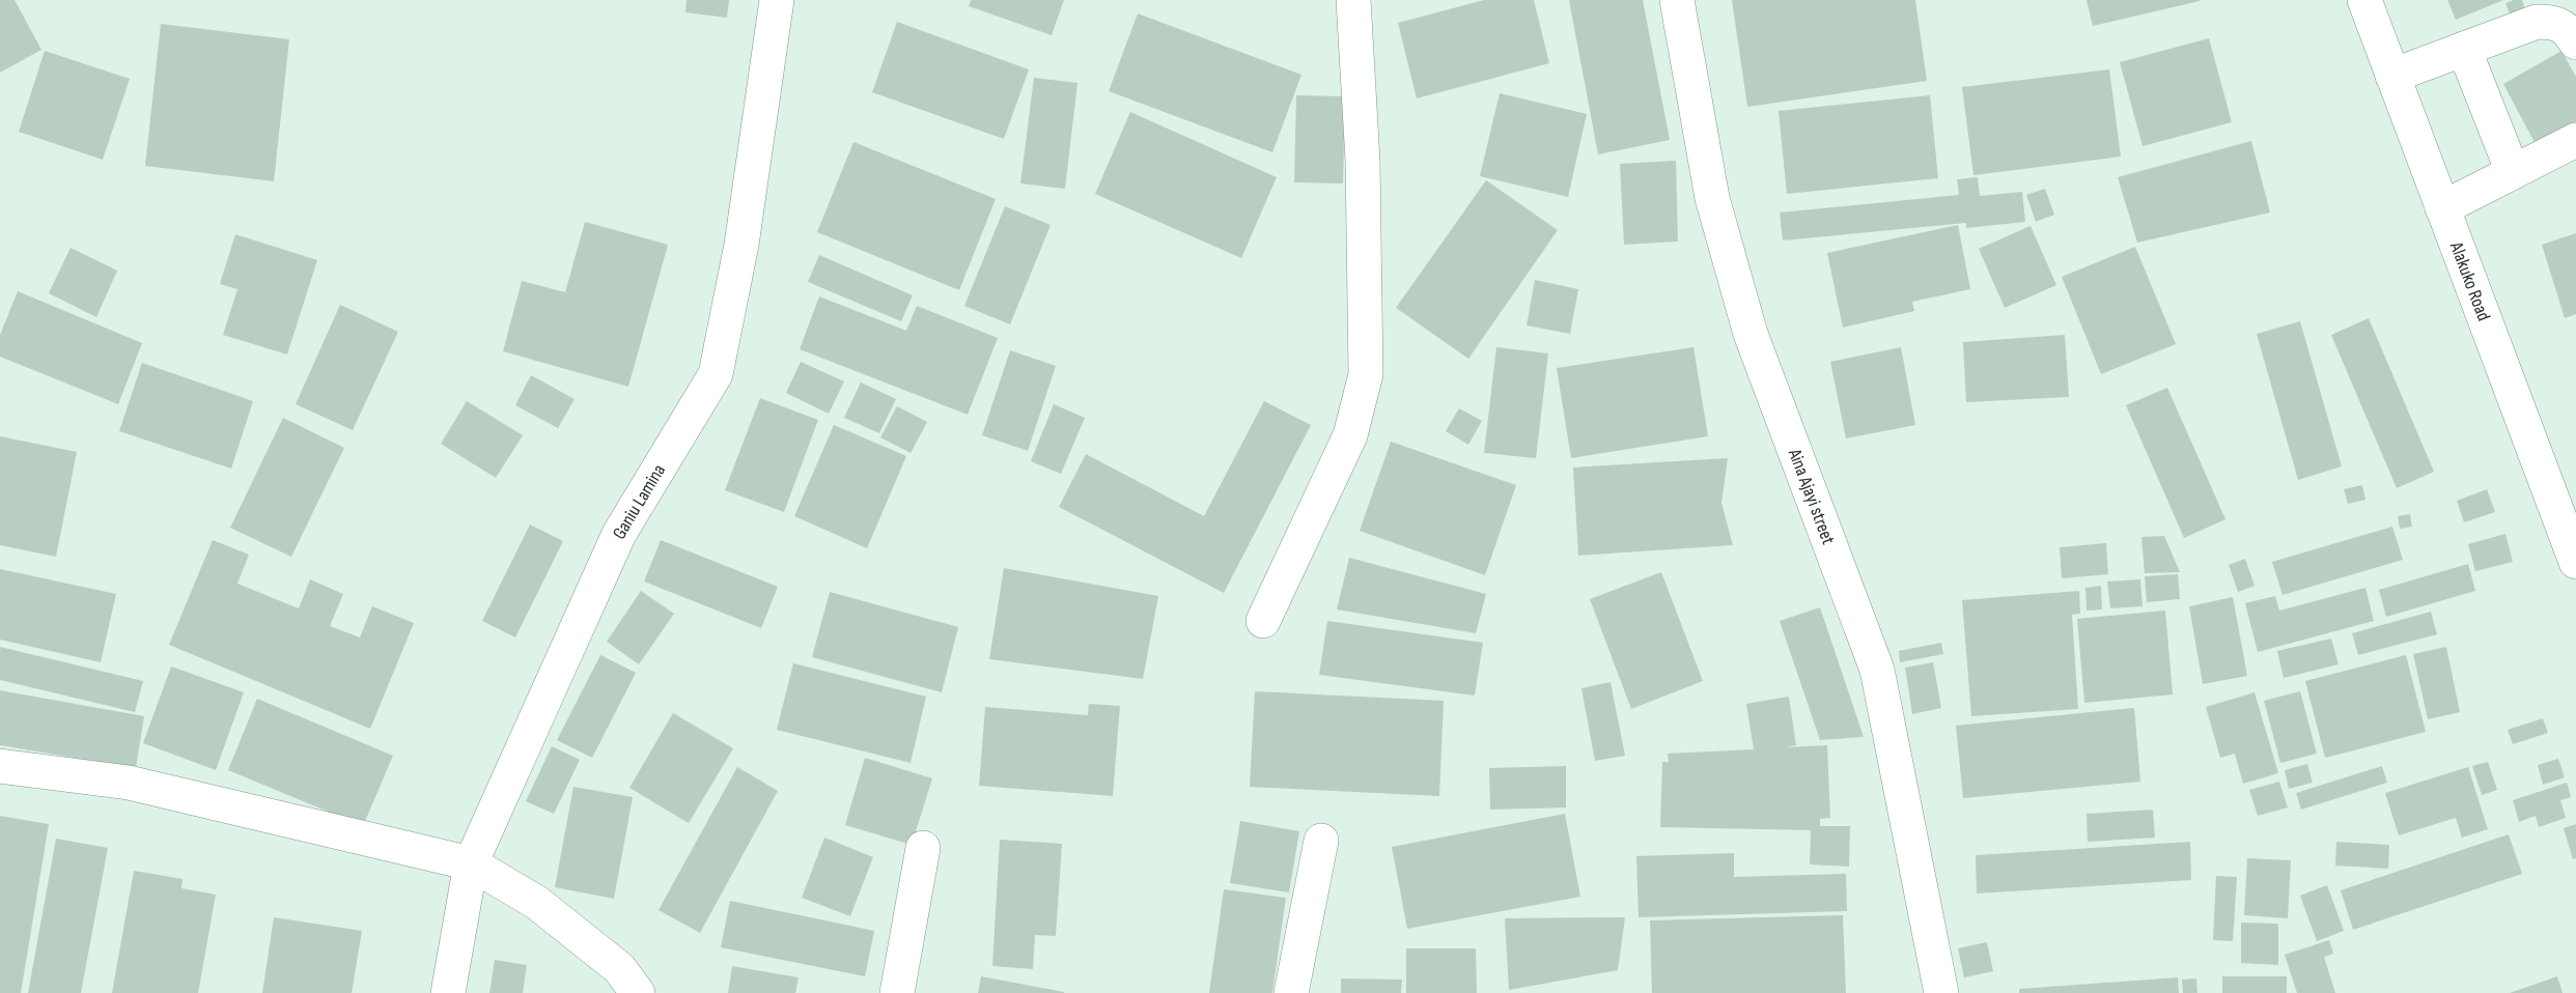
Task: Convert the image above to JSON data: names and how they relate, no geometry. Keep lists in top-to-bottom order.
{
  "streets": {
    "street": ["Alakuko Road", "Aina Ajayi street", "Ganiu Lamina"]
  }
}
